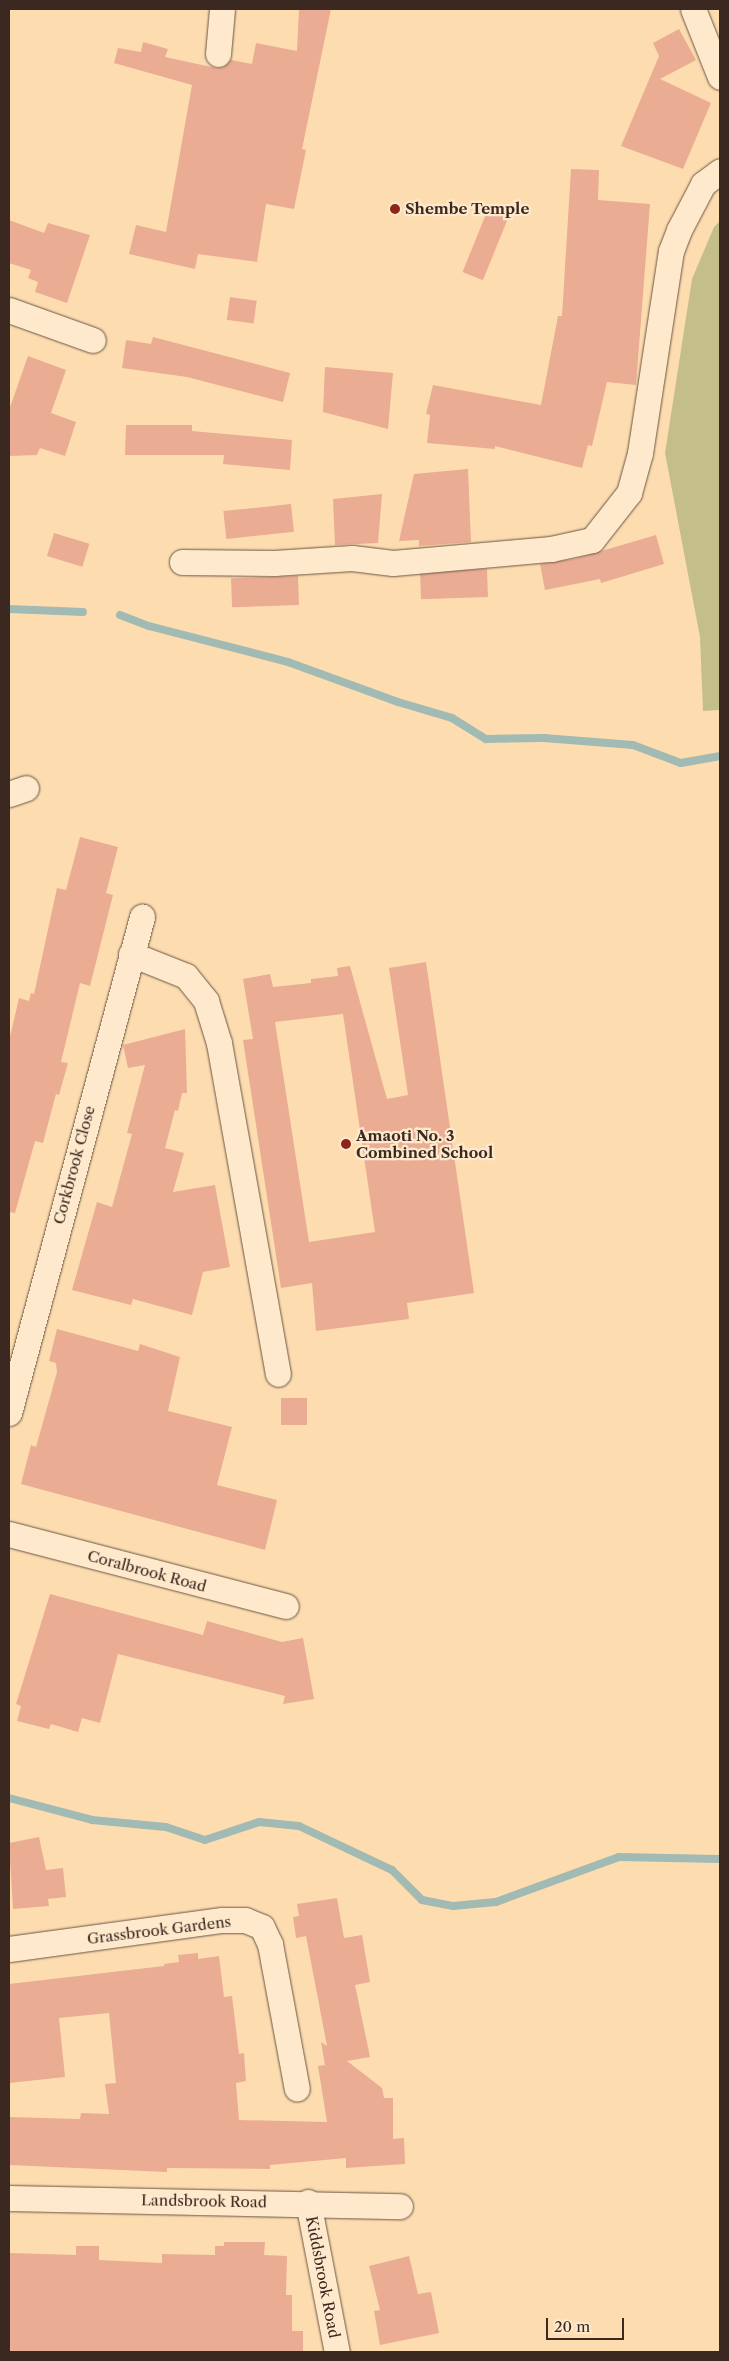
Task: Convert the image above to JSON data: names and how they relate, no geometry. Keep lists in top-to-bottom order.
{
  "streets": {
    "street": [
      "Corkbrook Close",
      "Coralbrook Road",
      "Grassbrook Gardens",
      "Landsbrook Road",
      "Kiddsbrook Road"
    ]
  },
  "crossings": [
    ["Landsbrook Road", "Kiddsbrook Road"]
  ],
  "places": ["Shembe Temple", "Amaoti No. 3 Combined School"],
  "scale_bar": "20 m"
}
